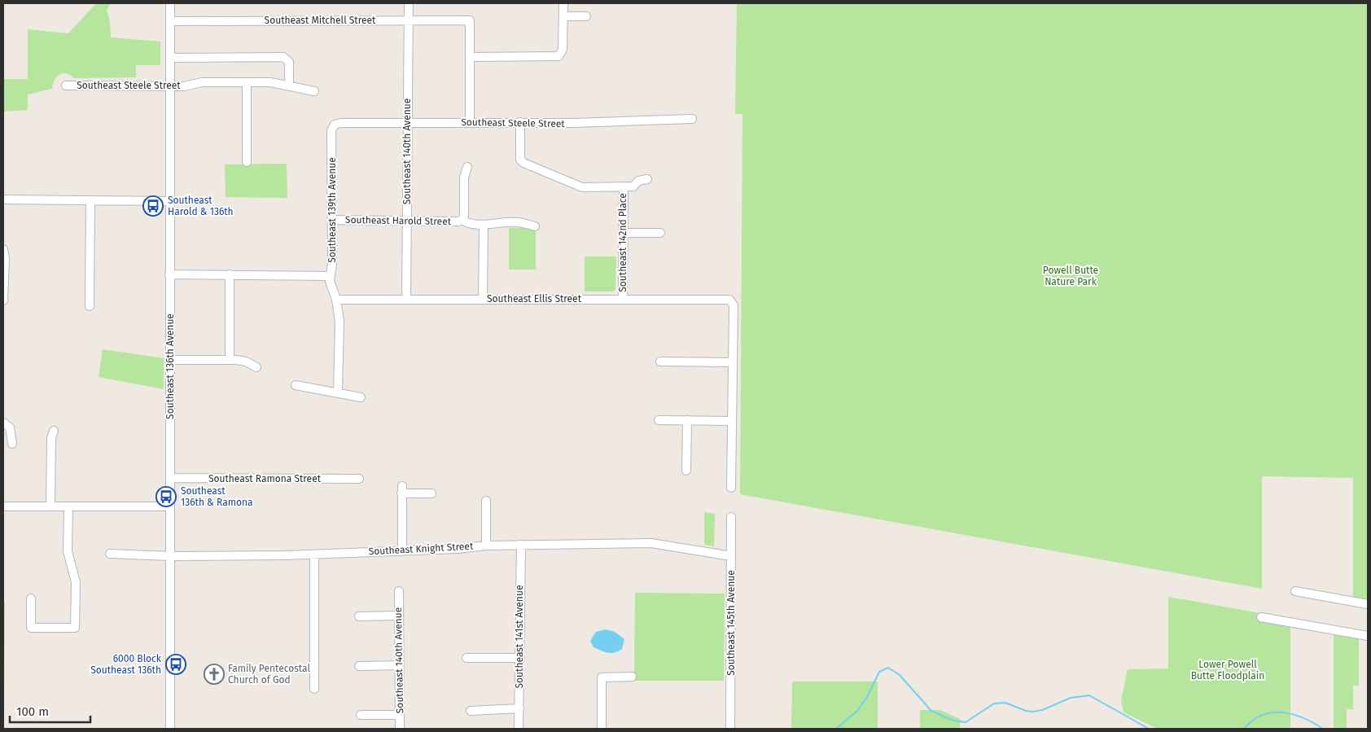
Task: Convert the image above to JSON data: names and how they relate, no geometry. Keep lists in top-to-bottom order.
{
  "streets": {
    "street": [
      "Southeast Mitchell Street",
      "Southeast Steele Street",
      "Southeast 140th Avenue",
      "Southeast 139th Avenue",
      "Southeast Harold Street",
      "Southeast 142nd Place",
      "Southeast Ellis Street",
      "Southeast 136th Avenue",
      "Southeast Ramona Street",
      "Southeast Knight Street",
      "Southeast 145th Avenue",
      "Southeast 141st Avenue"
    ]
  },
  "crossings": [
    ["Southeast Mitchell Street", "Southeast 140th Avenue"],
    ["Southeast Mitchell Street", "Southeast 136th Avenue"],
    ["Southeast Steele Street", "Southeast 140th Avenue"],
    ["Southeast Steele Street", "Southeast 139th Avenue"],
    ["Southeast Steele Street", "Southeast 136th Avenue"],
    ["Southeast 140th Avenue", "Southeast Harold Street"],
    ["Southeast 140th Avenue", "Southeast Ellis Street"],
    ["Southeast 139th Avenue", "Southeast Harold Street"],
    ["Southeast 139th Avenue", "Southeast Ellis Street"],
    ["Southeast 142nd Place", "Southeast Ellis Street"],
    ["Southeast 136th Avenue", "Southeast Ramona Street"],
    ["Southeast 136th Avenue", "Southeast Knight Street"],
    ["Southeast Knight Street", "Southeast 145th Avenue"],
    ["Southeast Knight Street", "Southeast 141st Avenue"]
  ],
  "parks": ["Powell Butte Nature Park", "Lower Powell Butte Floodplain"],
  "places": {
    "bus stop": ["Southeast Harold & 136th", "Southeast 136th & Ramona", "6000 Block Southeast 136th"],
    "church": ["Family Pentecostal Church of God"]
  },
  "scale_bar": "100 m"
}
